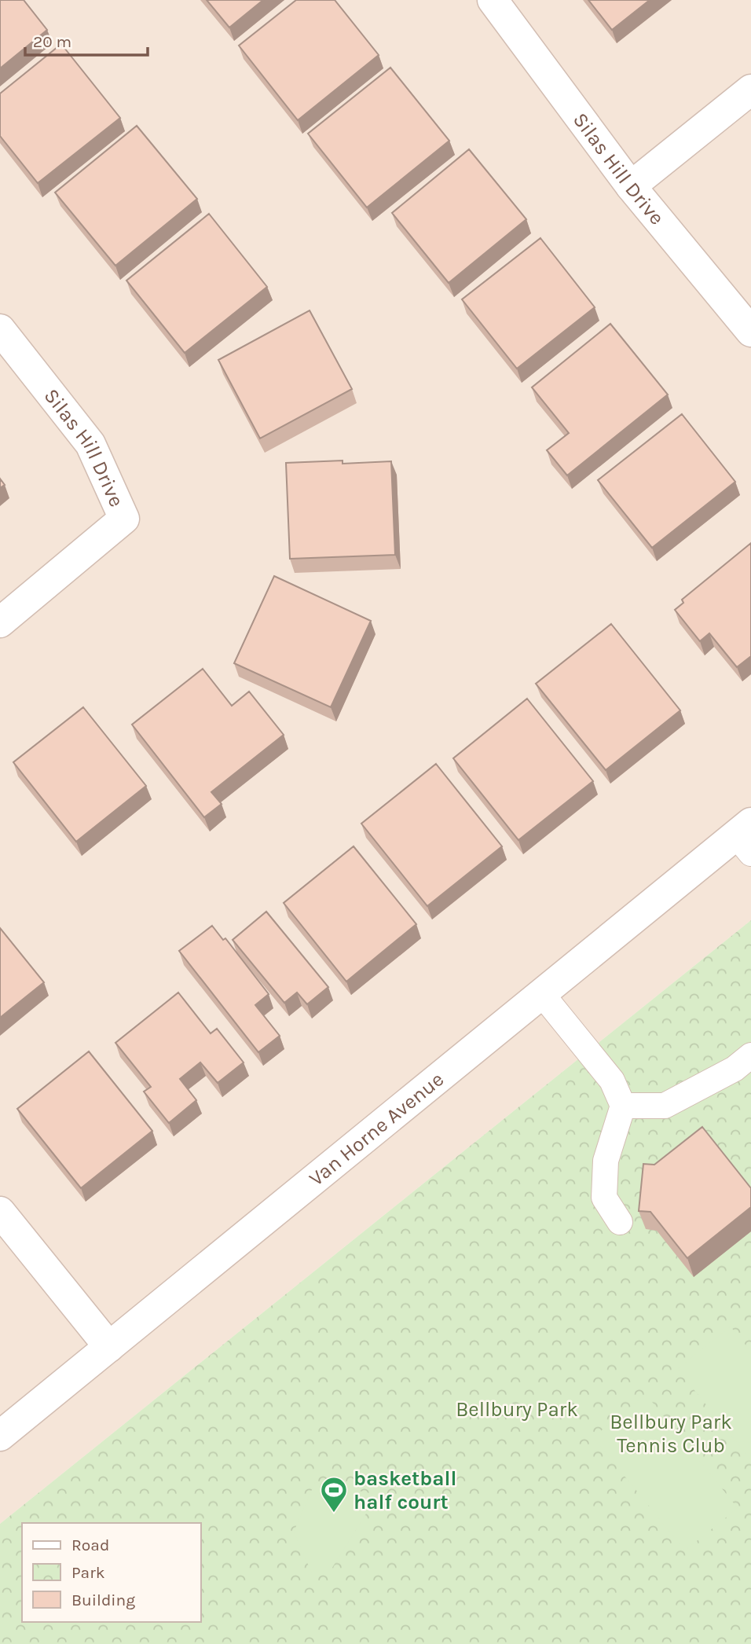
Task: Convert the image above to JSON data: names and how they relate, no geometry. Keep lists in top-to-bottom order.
{
  "streets": {
    "street": ["Silas Hill Drive", "Van Horne Avenue"]
  },
  "parks": ["Bellbury Park", "Bellbury Park Tennis Club"],
  "places": {
    "sports": ["basketball half court"]
  },
  "legend": ["Road", "Park", "Building"],
  "scale_bar": "20 m"
}
